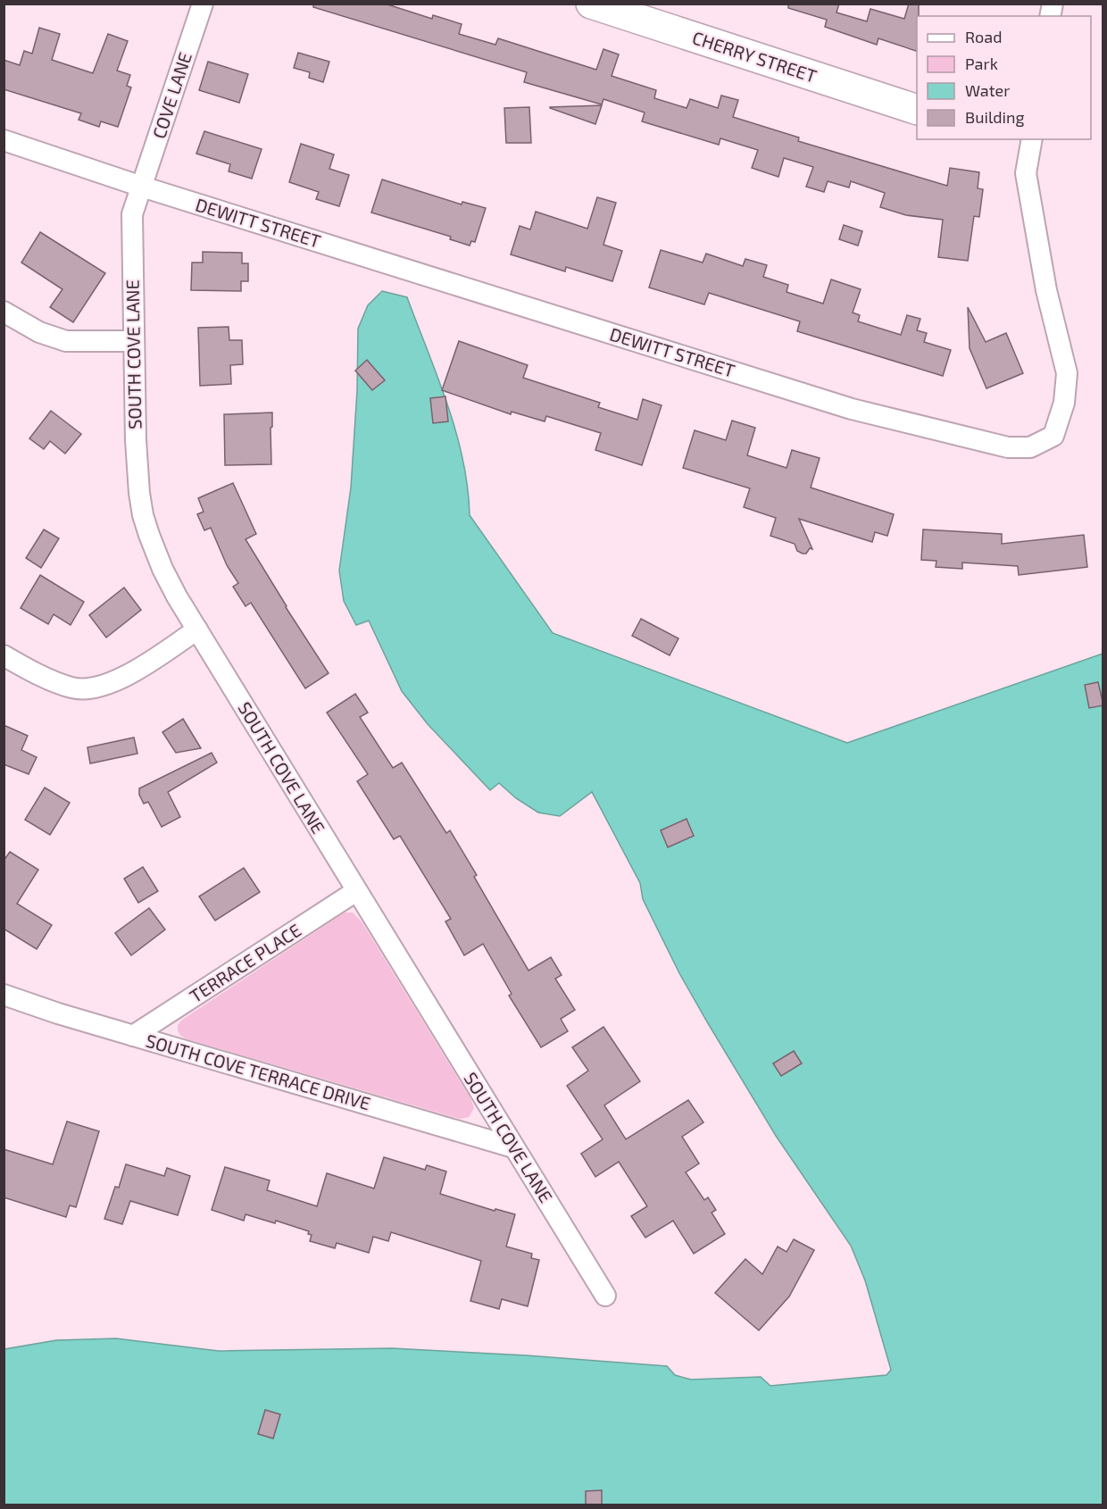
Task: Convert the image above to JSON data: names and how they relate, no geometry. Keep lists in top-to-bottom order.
{
  "streets": {
    "street": [
      "CHERRY STREET",
      "COVE LANE",
      "DEWITT STREET",
      "SOUTH COVE LANE",
      "TERRACE PLACE",
      "SOUTH COVE TERRACE DRIVE"
    ]
  },
  "crossings": [
    ["COVE LANE", "DEWITT STREET"],
    ["COVE LANE", "SOUTH COVE LANE"],
    ["DEWITT STREET", "SOUTH COVE LANE"],
    ["SOUTH COVE LANE", "TERRACE PLACE"],
    ["SOUTH COVE LANE", "SOUTH COVE TERRACE DRIVE"],
    ["TERRACE PLACE", "SOUTH COVE TERRACE DRIVE"]
  ],
  "legend": [
    "Road",
    "Park",
    "Water",
    "Building"
  ]
}
